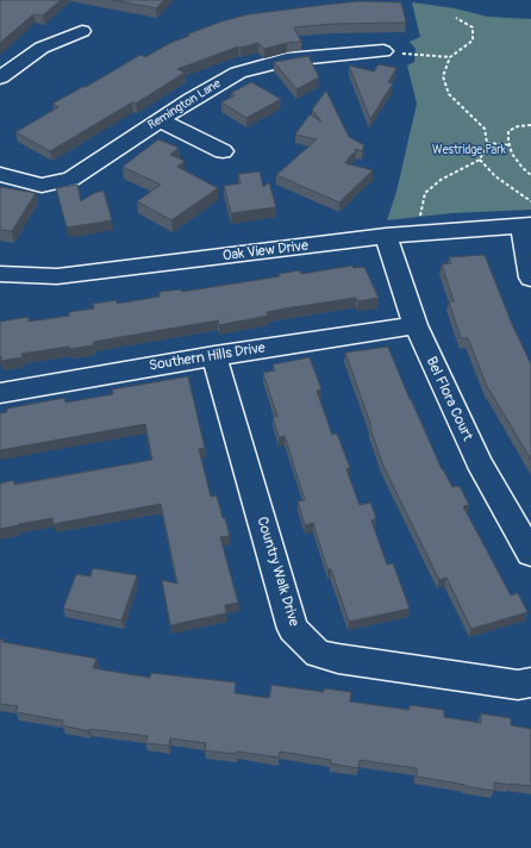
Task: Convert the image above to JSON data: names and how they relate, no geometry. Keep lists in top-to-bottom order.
{
  "streets": {
    "street": [
      "Remington Lane",
      "Oak View Drive",
      "Southern Hills Drive",
      "Bel Flora Court",
      "Country Walk Drive"
    ]
  },
  "crossings": [
    ["Oak View Drive", "Bel Flora Court"],
    ["Southern Hills Drive", "Bel Flora Court"],
    ["Southern Hills Drive", "Country Walk Drive"]
  ],
  "parks": ["Westridge Park"]
}
